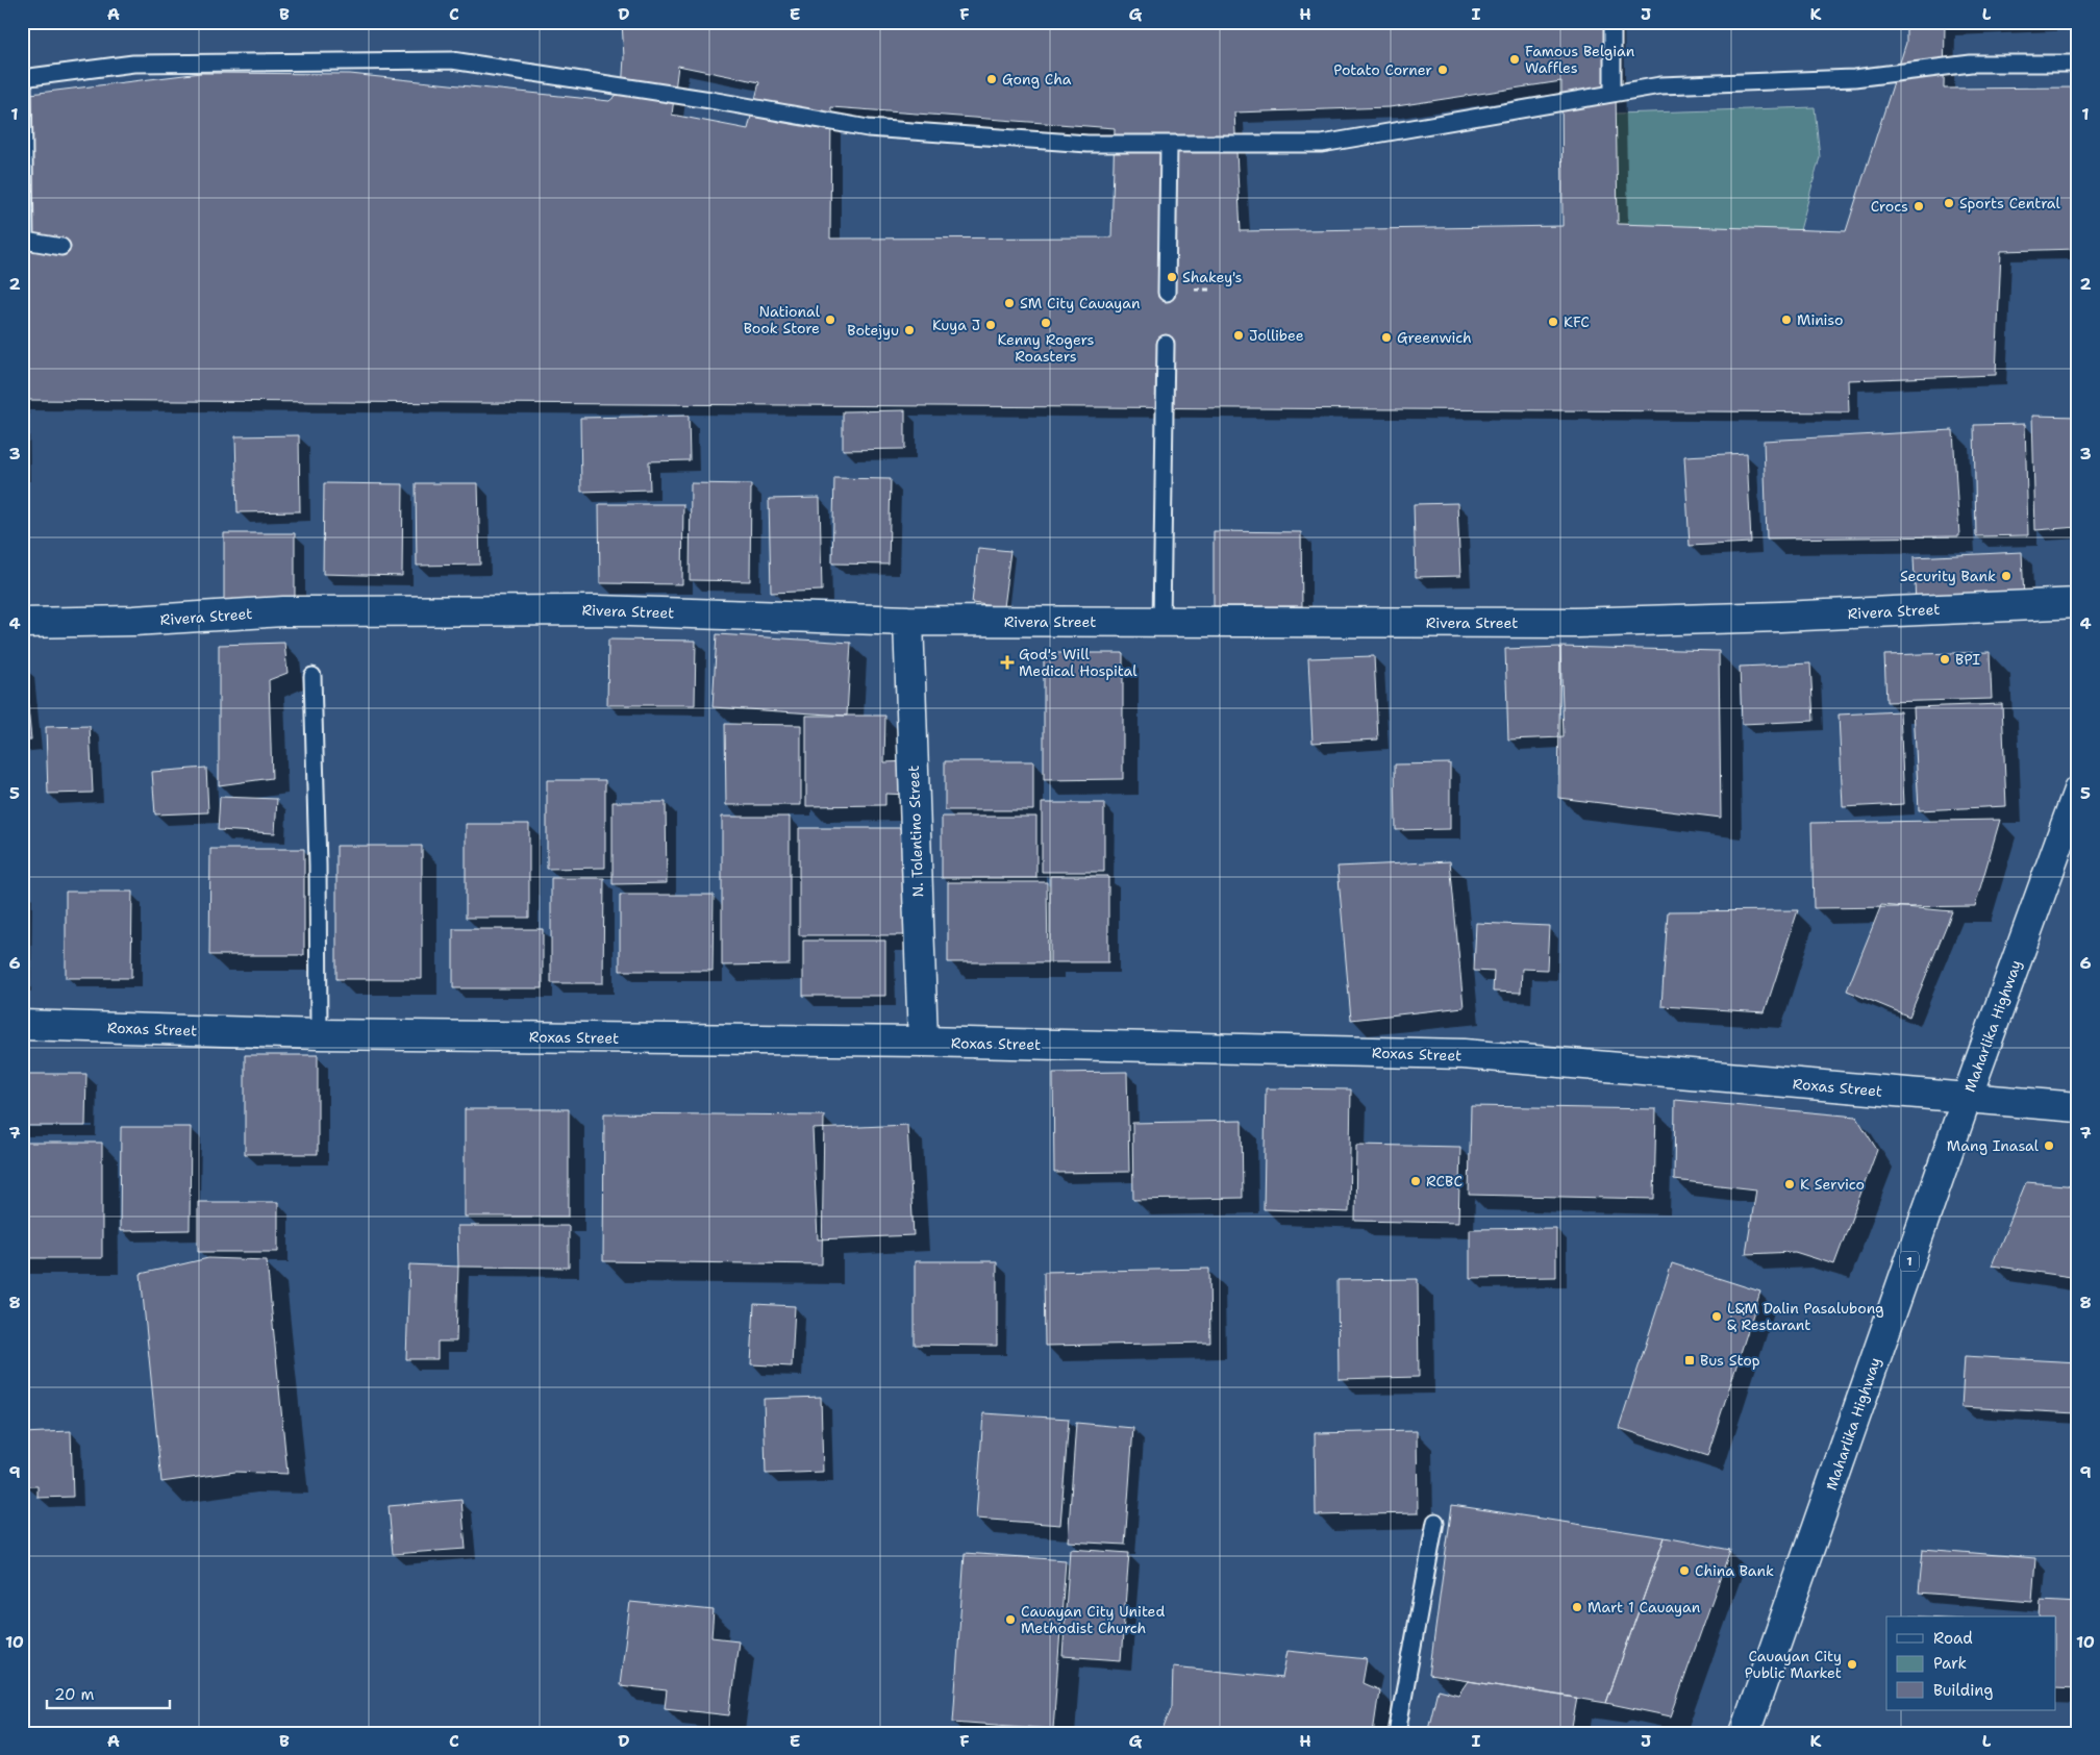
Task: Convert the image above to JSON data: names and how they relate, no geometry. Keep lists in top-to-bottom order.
{
  "streets": {
    "street": [
      "Rivera Street",
      "N. Tolentino Street",
      "Maharlika Highway",
      "Roxas Street",
      "1"
    ]
  },
  "crossings": [
    ["Rivera Street", "N. Tolentino Street"],
    ["N. Tolentino Street", "Roxas Street"],
    ["Maharlika Highway", "Roxas Street"]
  ],
  "places": {
    "other": [
      "Famous Belgian Waffles",
      "Potato Corner",
      "Gong Cha",
      "Sports Central",
      "Crocs",
      "Shakey's",
      "SM City Cauayan",
      "National Book Store",
      "Miniso",
      "KFC",
      "Kenny Rogers Roasters",
      "Kuya J",
      "Botejyu",
      "Jollibee",
      "Greenwich",
      "Security Bank",
      "BPI",
      "Mang Inasal",
      "RCBC",
      "K Servico",
      "L&M Dalin Pasalubong & Restarant",
      "China Bank",
      "Mart 1 Cauayan",
      "Cauayan City United Methodist Church",
      "Cauayan City Public Market"
    ],
    "health": ["God's Will Medical Hospital"],
    "transit": ["Bus Stop"]
  },
  "legend": ["Road", "Park", "Building"],
  "scale_bar": "20 m",
  "grid": {
    "columns": [
      "A",
      "B",
      "C",
      "D",
      "E",
      "F",
      "G",
      "H",
      "I",
      "J",
      "K",
      "L"
    ],
    "rows": [
      "1",
      "2",
      "3",
      "4",
      "5",
      "6",
      "7",
      "8",
      "9",
      "10"
    ]
  }
}
